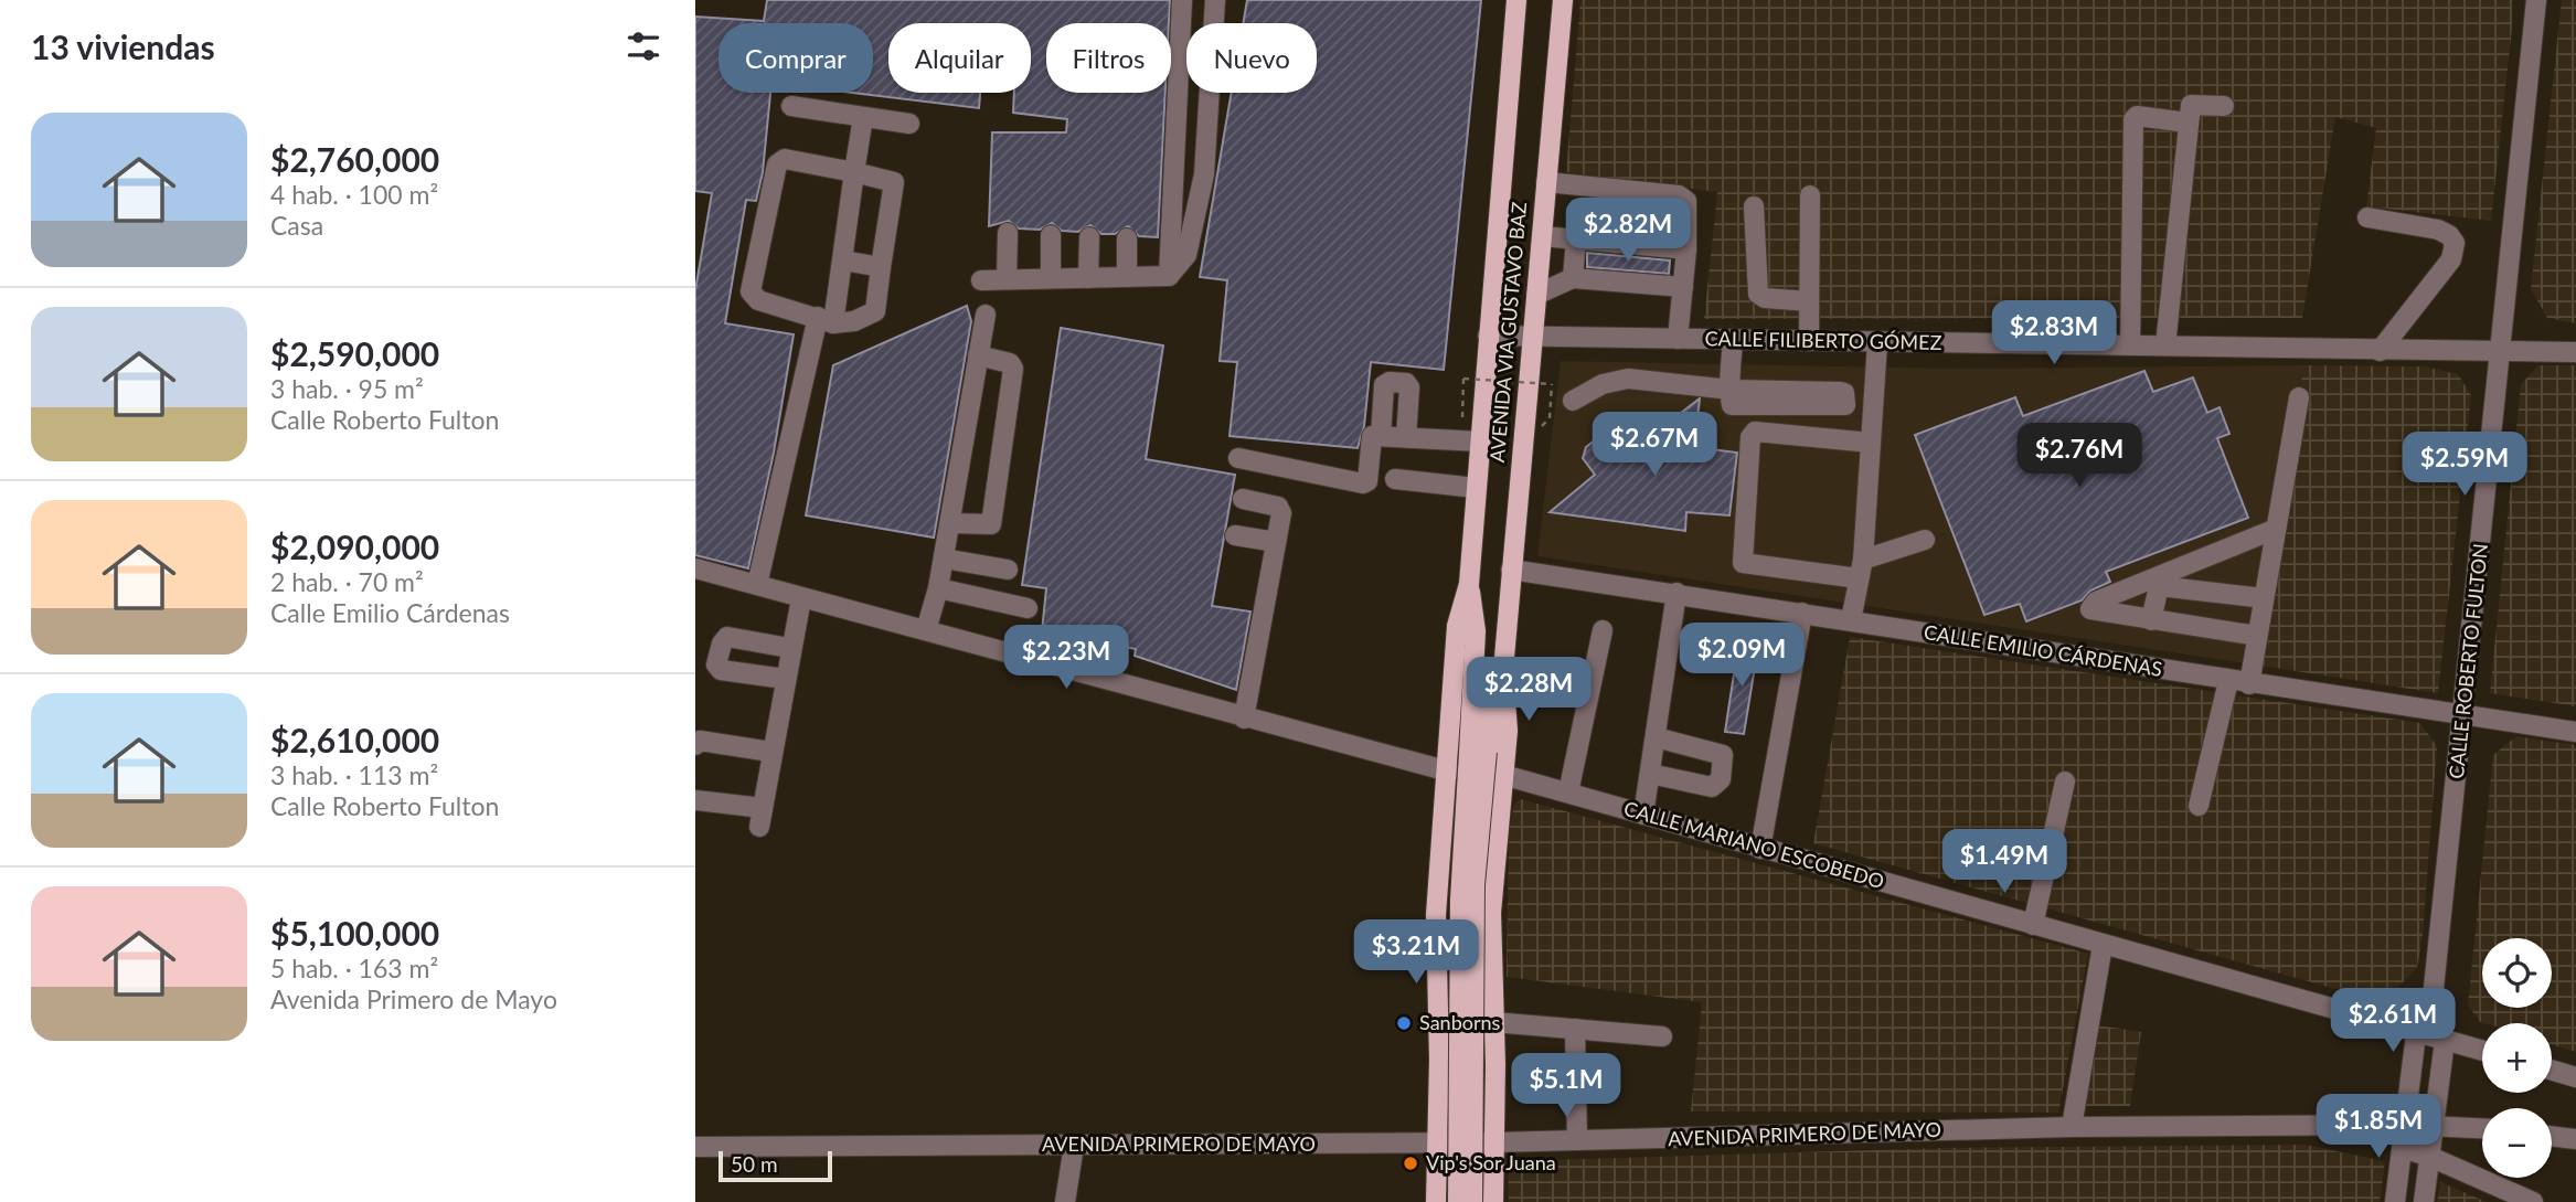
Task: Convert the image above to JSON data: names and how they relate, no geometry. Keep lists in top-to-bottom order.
{
  "streets": {
    "main road": ["AVENIDA VIA GUSTAVO BAZ"],
    "street": [
      "CALLE FILIBERTO GÓMEZ",
      "CALLE EMILIO CÁRDENAS",
      "CALLE ROBERTO FULTON",
      "CALLE MARIANO ESCOBEDO",
      "AVENIDA PRIMERO DE MAYO"
    ]
  },
  "crossings": [
    ["AVENIDA VIA GUSTAVO BAZ", "CALLE FILIBERTO GÓMEZ"],
    ["AVENIDA VIA GUSTAVO BAZ", "CALLE EMILIO CÁRDENAS"],
    ["AVENIDA VIA GUSTAVO BAZ", "CALLE MARIANO ESCOBEDO"],
    ["AVENIDA VIA GUSTAVO BAZ", "AVENIDA PRIMERO DE MAYO"],
    ["CALLE FILIBERTO GÓMEZ", "CALLE ROBERTO FULTON"],
    ["CALLE EMILIO CÁRDENAS", "CALLE ROBERTO FULTON"],
    ["CALLE ROBERTO FULTON", "CALLE MARIANO ESCOBEDO"],
    ["CALLE ROBERTO FULTON", "AVENIDA PRIMERO DE MAYO"]
  ],
  "places": ["Sanborns", "Vip's Sor Juana"],
  "scale_bar": "50 m",
  "page": {
    "heading": "13 viviendas",
    "chip": [
      "Comprar",
      "Alquilar",
      "Filtros",
      "Nuevo"
    ],
    "list": [
      {
        "name": "$2,760,000",
        "note": "4 hab. · 100 m² · Casa"
      },
      {
        "name": "$2,590,000",
        "note": "3 hab. · 95 m² · Calle Roberto Fulton"
      },
      {
        "name": "$2,090,000",
        "note": "2 hab. · 70 m² · Calle Emilio Cárdenas"
      },
      {
        "name": "$2,610,000",
        "note": "3 hab. · 113 m² · Calle Roberto Fulton"
      },
      {
        "name": "$5,100,000",
        "note": "5 hab. · 163 m² · Avenida Primero de Mayo"
      }
    ],
    "price": [
      "$2.82M",
      "$2.83M",
      "$2.67M",
      "$2.76M",
      "$2.59M",
      "$2.09M",
      "$2.23M",
      "$2.28M",
      "$1.49M",
      "$3.21M",
      "$2.61M",
      "$5.1M",
      "$1.85M"
    ],
    "map_buttons": ["+", "−"],
    "scale": "50 m"
  }
}
